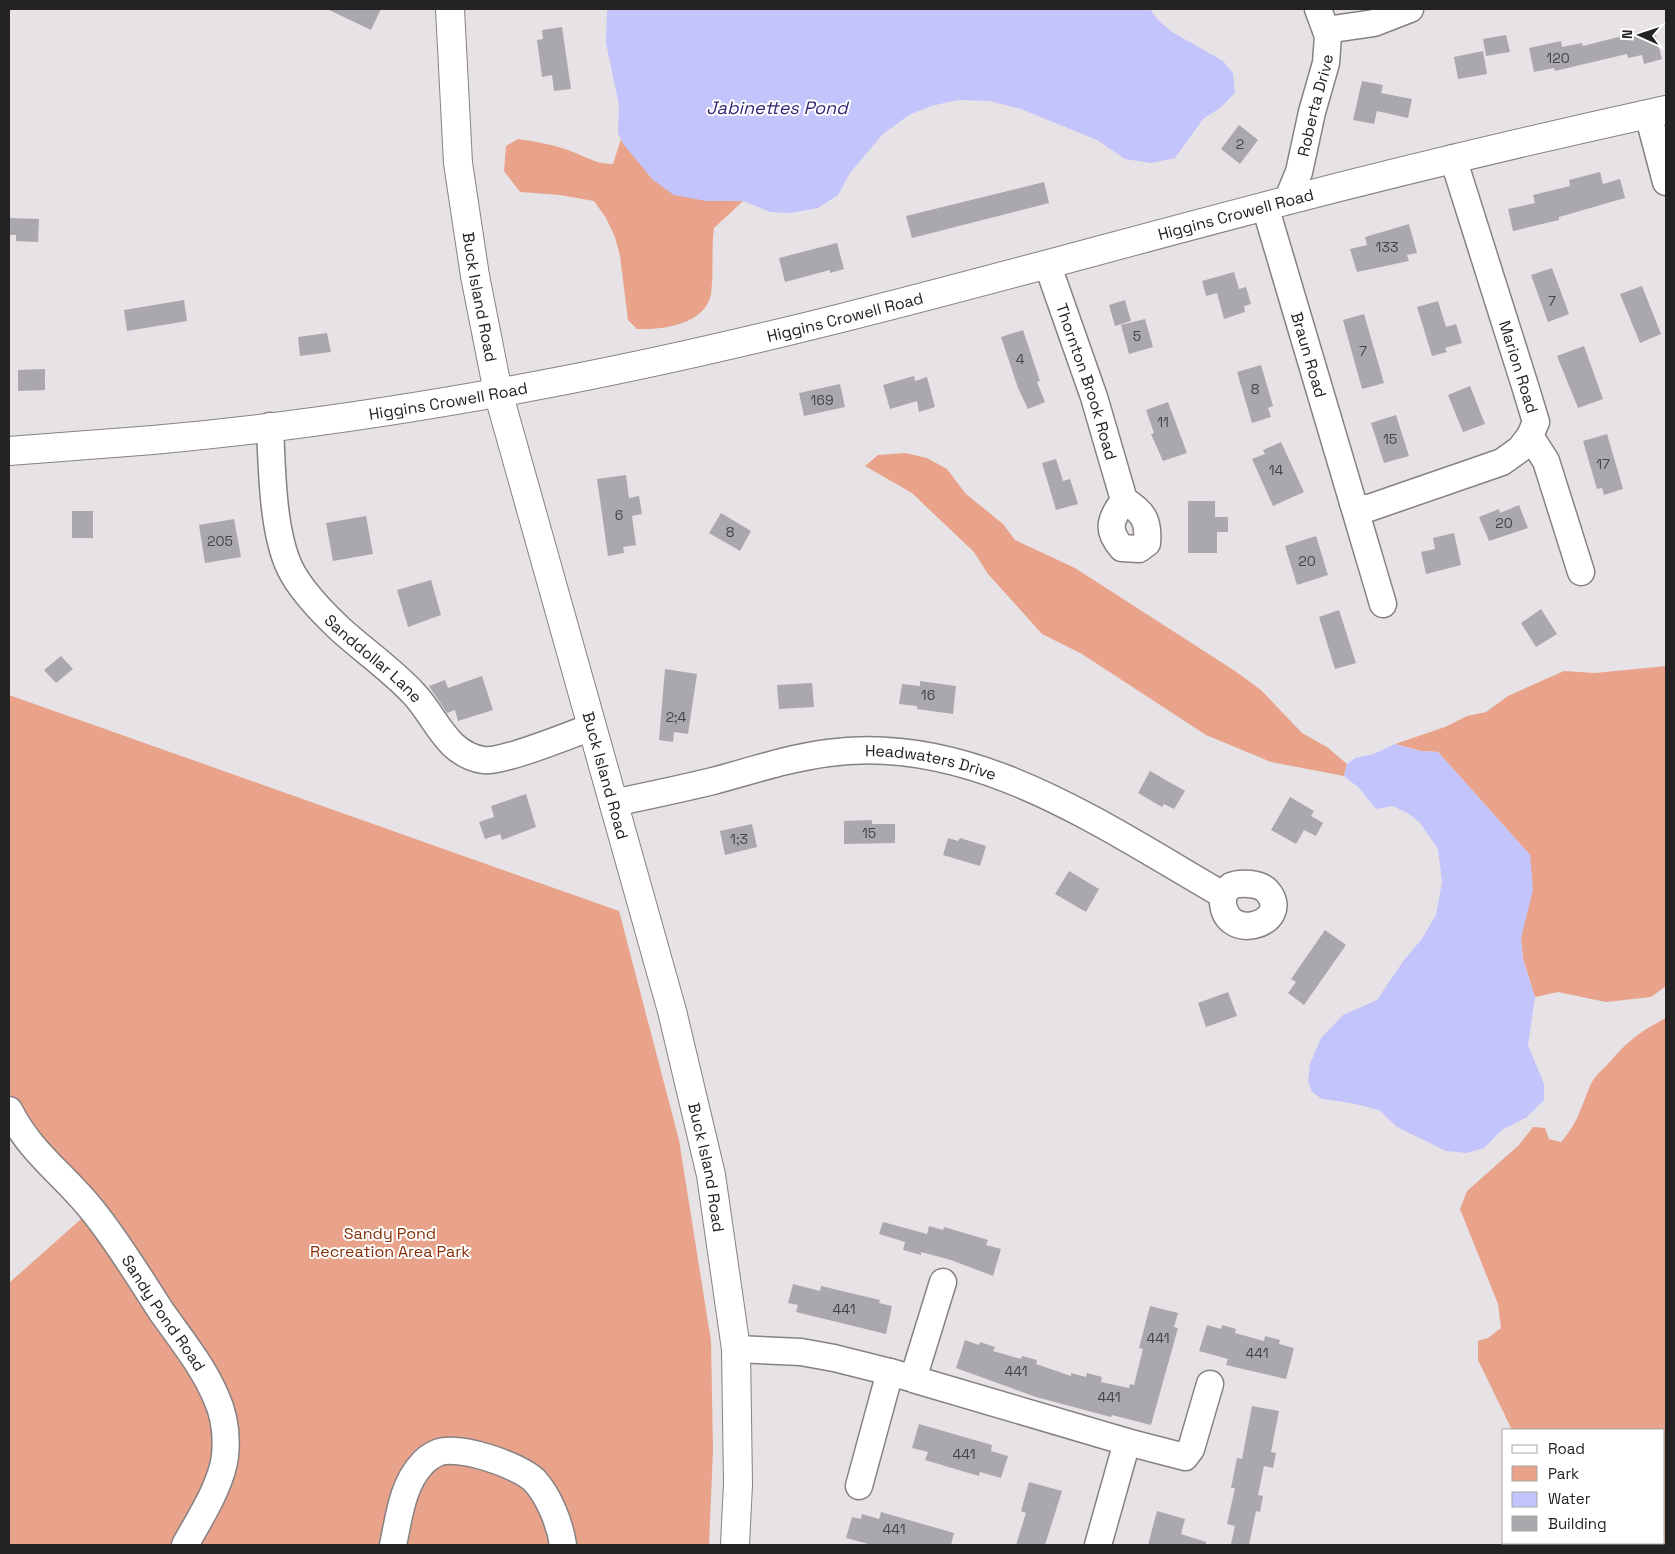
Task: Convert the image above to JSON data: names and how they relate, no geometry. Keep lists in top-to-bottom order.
{
  "streets": {
    "main road": ["Higgins Crowell Road", "Buck Island Road"],
    "street": [
      "Roberta Drive",
      "Braun Road",
      "Marion Road",
      "Thornton Brook Road",
      "Sanddollar Lane",
      "Headwaters Drive",
      "Sandy Pond Road"
    ]
  },
  "crossings": [
    ["Roberta Drive", "Higgins Crowell Road"],
    ["Roberta Drive", "Braun Road"],
    ["Higgins Crowell Road", "Buck Island Road"],
    ["Higgins Crowell Road", "Braun Road"],
    ["Higgins Crowell Road", "Marion Road"],
    ["Higgins Crowell Road", "Thornton Brook Road"],
    ["Higgins Crowell Road", "Sanddollar Lane"],
    ["Buck Island Road", "Sanddollar Lane"],
    ["Buck Island Road", "Headwaters Drive"]
  ],
  "water": ["Jabinettes Pond"],
  "parks": ["Sandy Pond Recreation Area Park"],
  "house_numbers": [
    "120",
    "2",
    "133",
    "7",
    "5",
    "7",
    "4",
    "8",
    "169",
    "11",
    "15",
    "17",
    "14",
    "6",
    "20",
    "8",
    "205",
    "20",
    "16",
    "2;4",
    "15",
    "1;3",
    "441",
    "441",
    "441",
    "441",
    "441",
    "441",
    "441"
  ],
  "legend": [
    "Road",
    "Park",
    "Water",
    "Building"
  ],
  "north": "left"
}
